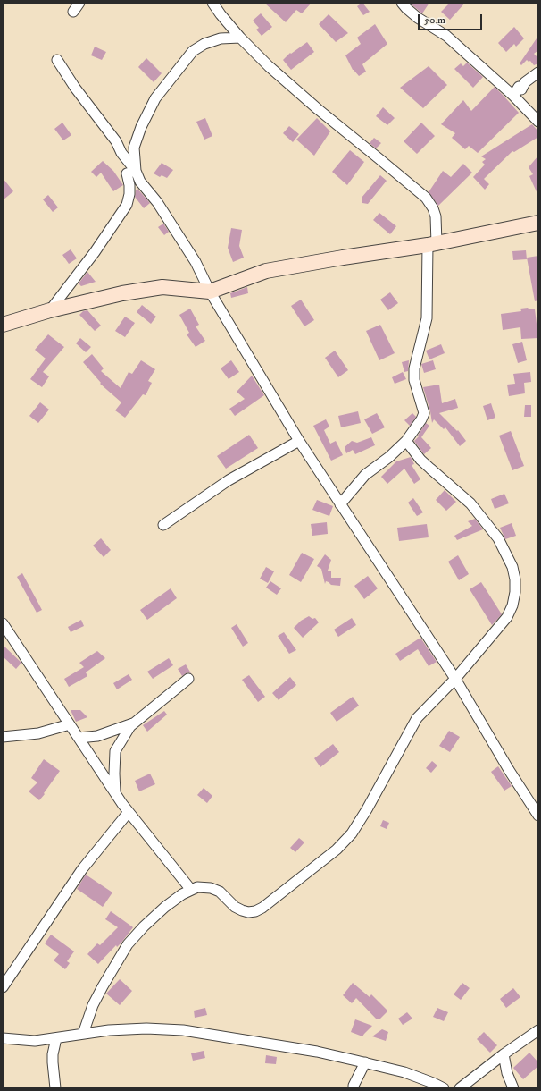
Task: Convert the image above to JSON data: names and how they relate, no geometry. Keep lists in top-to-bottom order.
{
  "scale_bar": "50 m"
}
